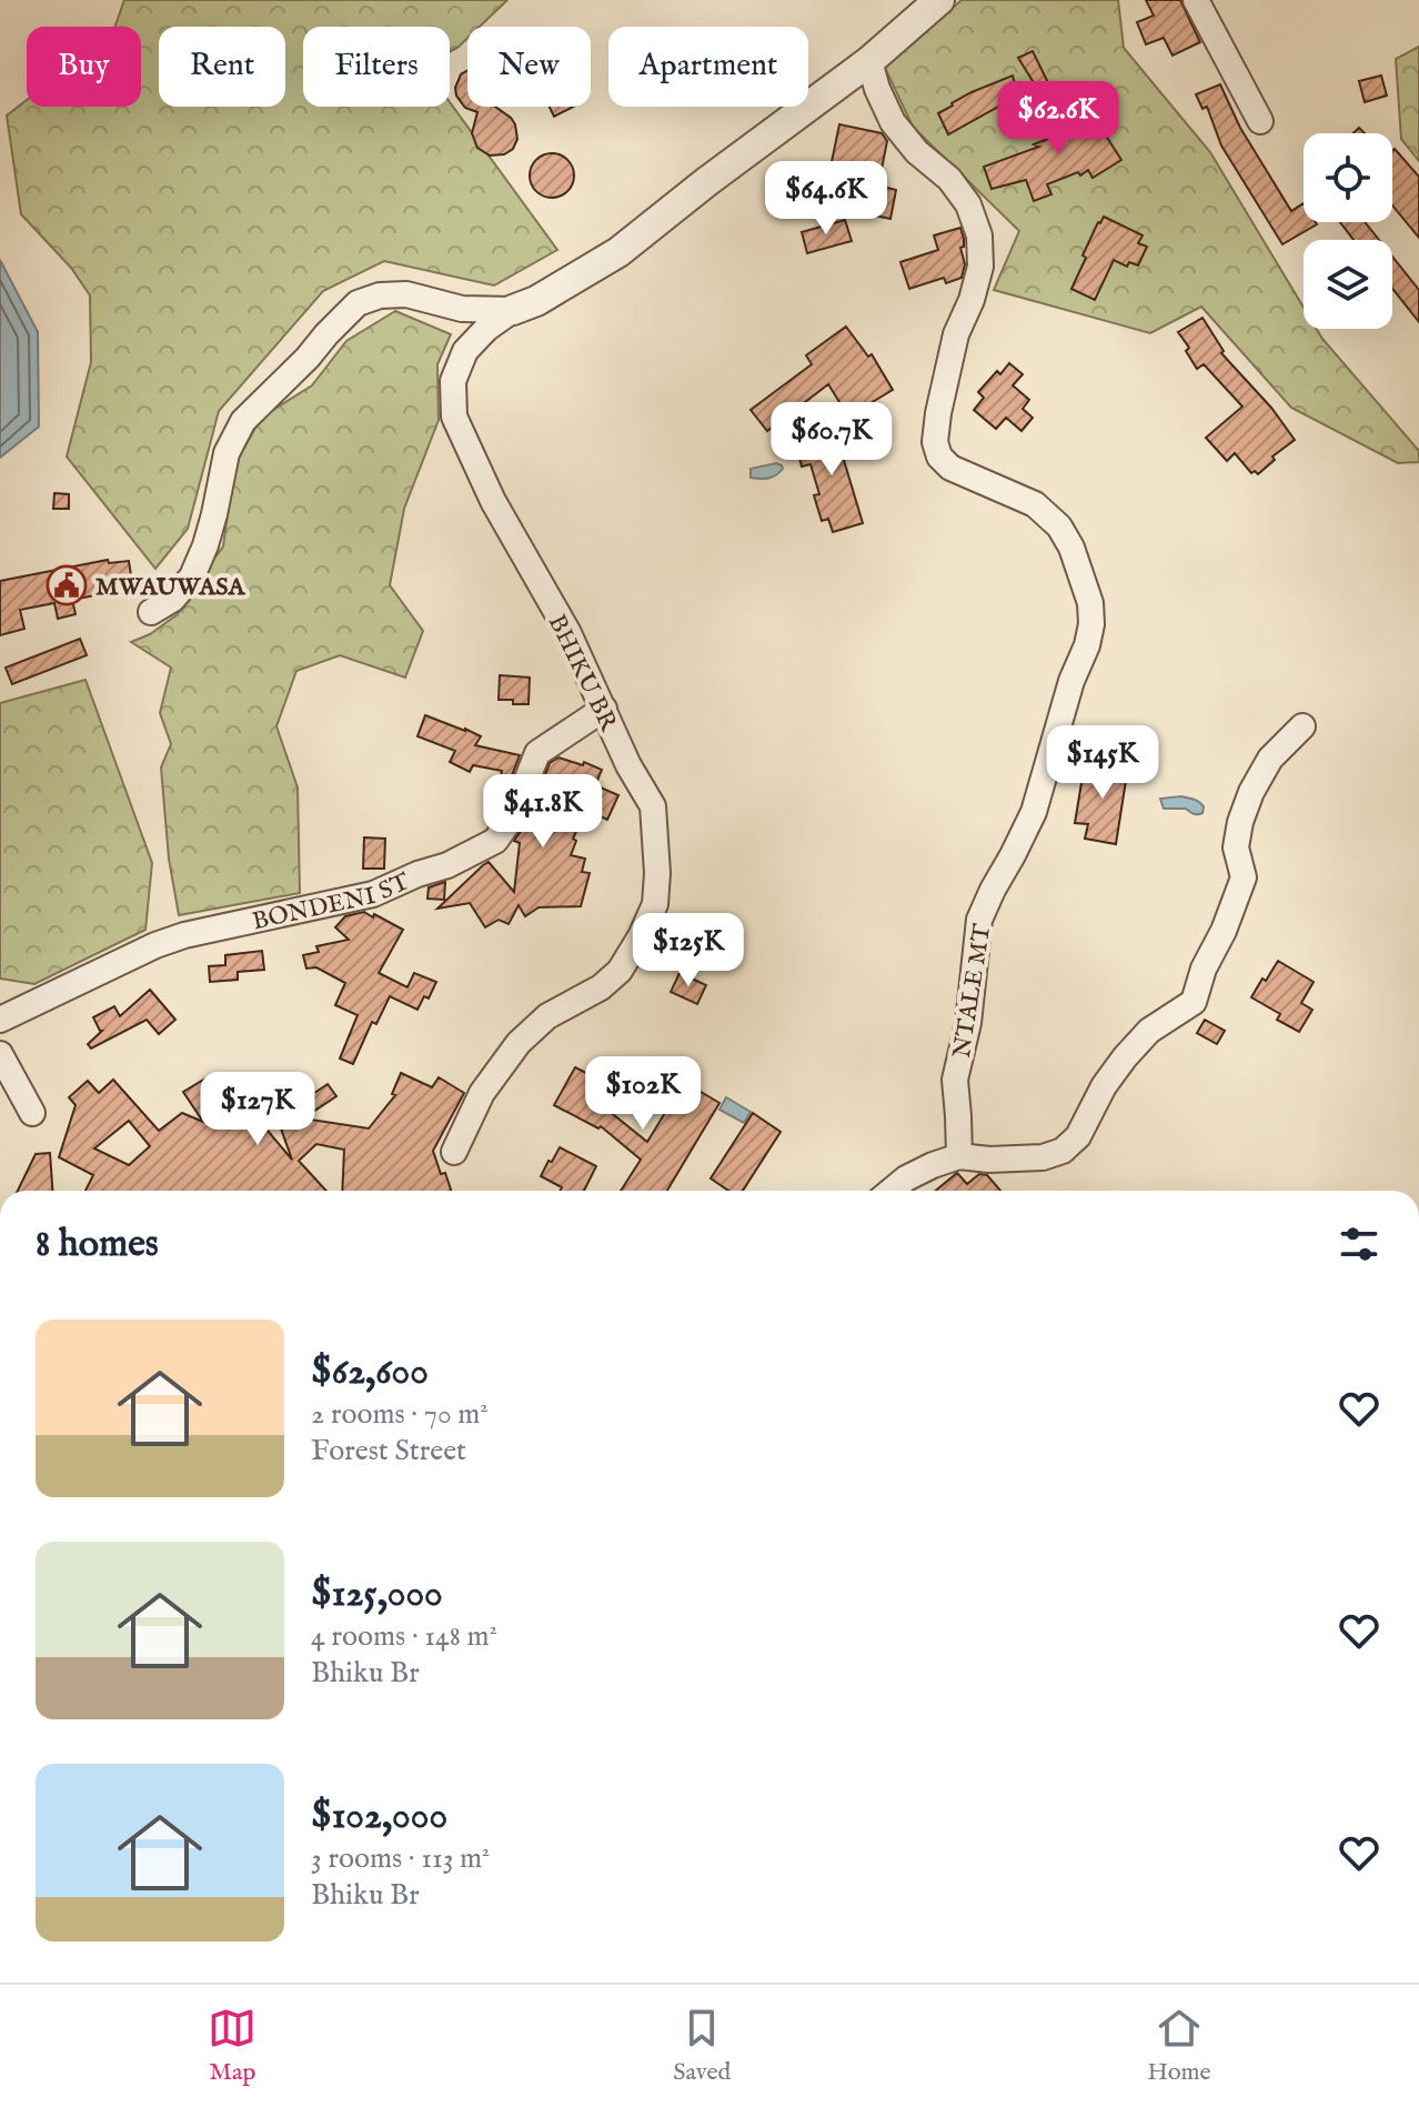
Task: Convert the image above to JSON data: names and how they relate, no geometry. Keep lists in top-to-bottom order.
{
  "streets": {
    "street": ["BHIKU BR", "BONDENI ST", "NTALE MT"]
  },
  "crossings": [
    ["BHIKU BR", "BONDENI ST"]
  ],
  "places": {
    "public building": ["MWAUWASA"]
  },
  "page": {
    "chip": [
      "Buy",
      "Rent",
      "Filters",
      "New",
      "Apartment"
    ],
    "price": [
      "$62.6K",
      "$64.6K",
      "$60.7K",
      "$145K",
      "$41.8K",
      "$125K",
      "$102K",
      "$127K"
    ],
    "heading": "8 homes",
    "list": [
      {
        "name": "$62,600",
        "note": "2 rooms · 70 m² · Forest Street"
      },
      {
        "name": "$125,000",
        "note": "4 rooms · 148 m² · Bhiku Br"
      },
      {
        "name": "$102,000",
        "note": "3 rooms · 113 m² · Bhiku Br"
      }
    ],
    "tabs": ["Map", "Saved", "Home"]
  }
}
